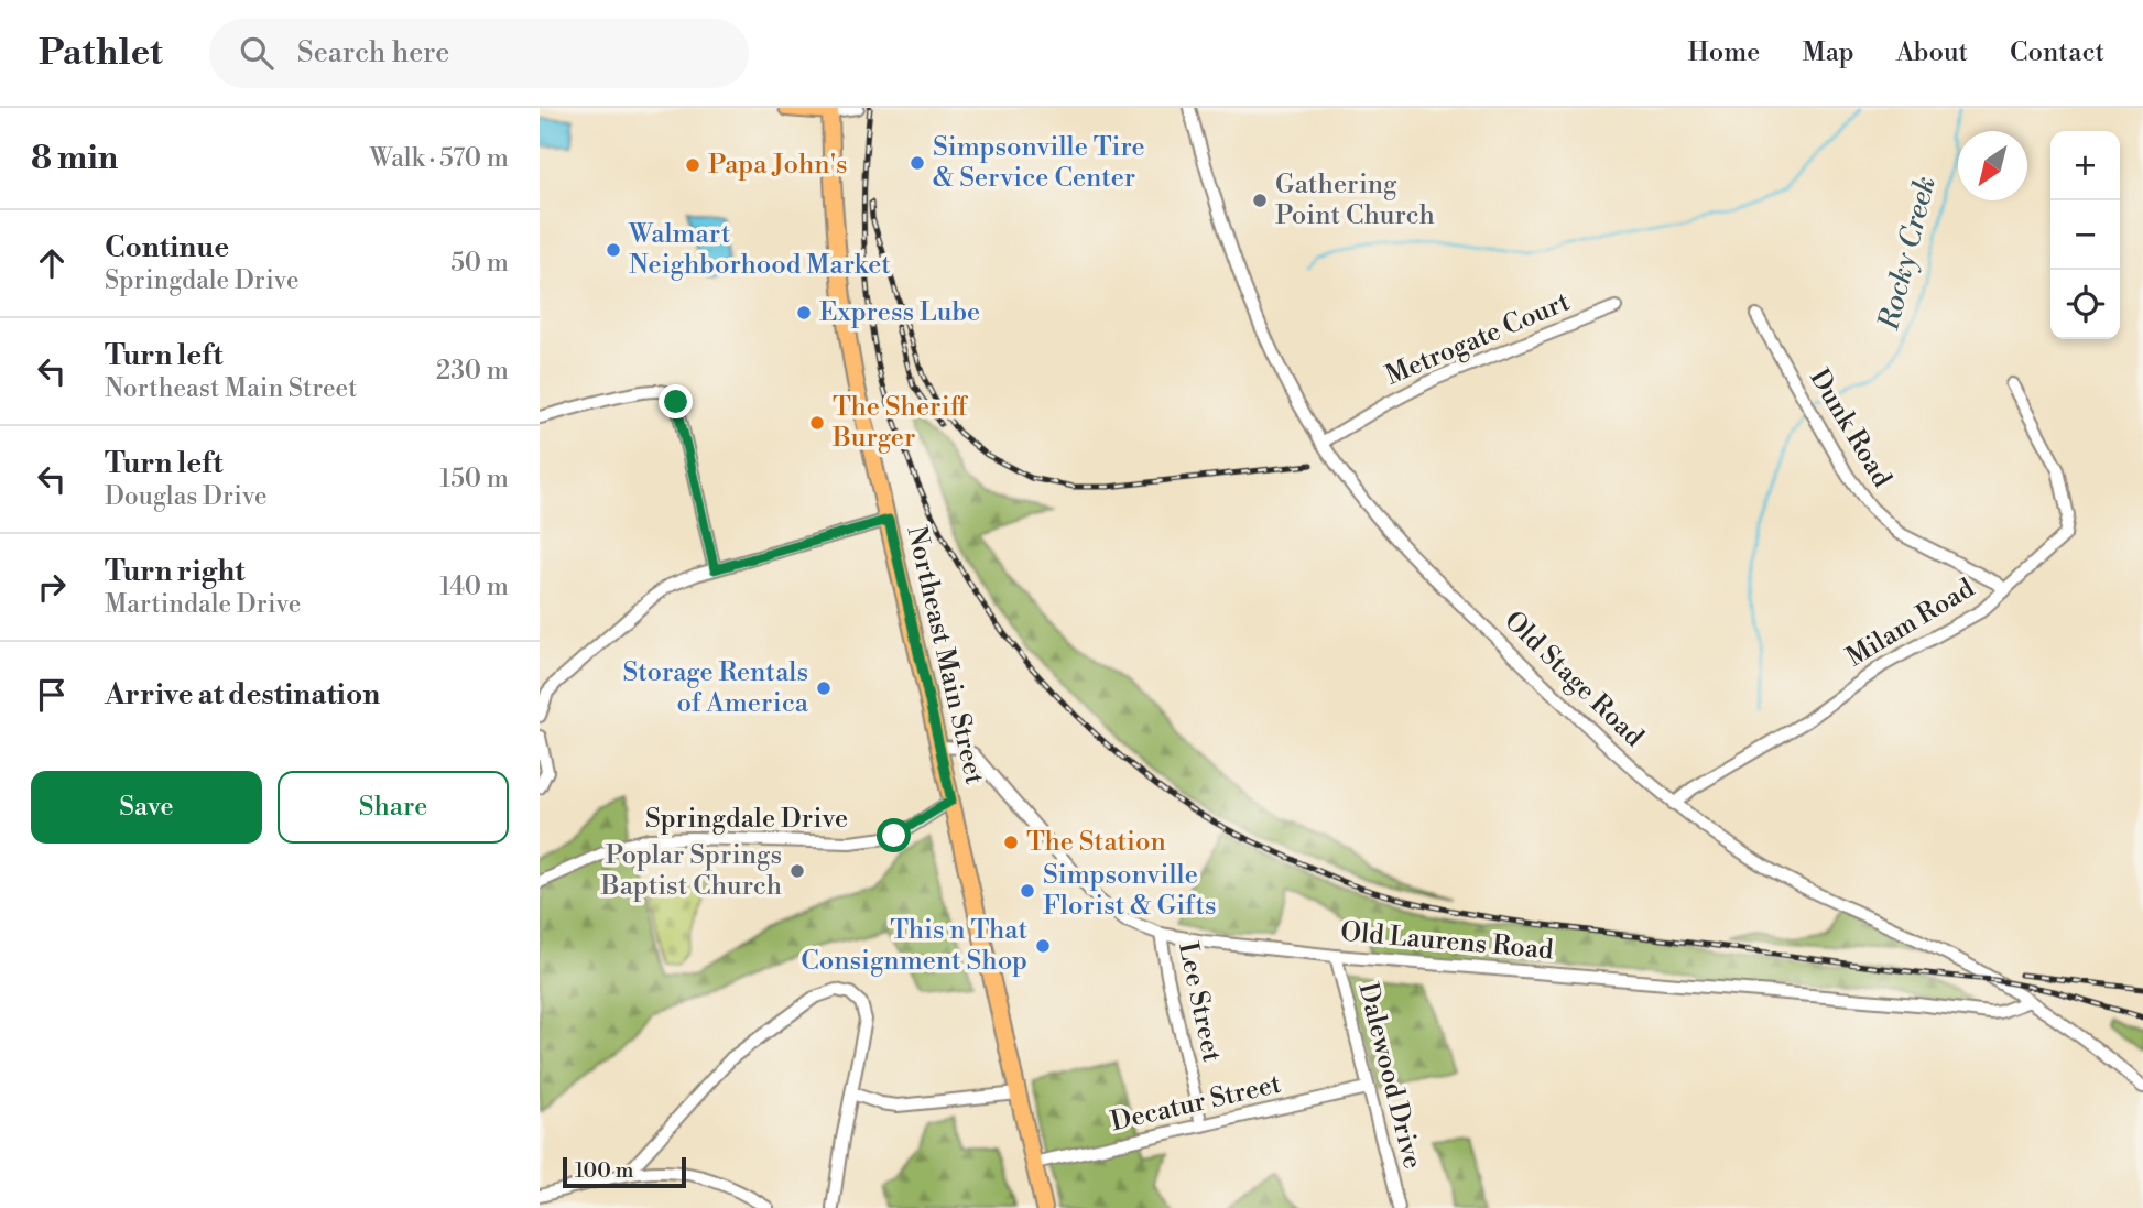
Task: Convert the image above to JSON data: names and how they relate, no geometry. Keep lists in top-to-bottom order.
{
  "streets": {
    "main road": ["Northeast Main Street"],
    "street": [
      "Metrogate Court",
      "Dunk Road",
      "Milam Road",
      "Old Stage Road",
      "Springdale Drive",
      "Old Laurens Road",
      "Lee Street",
      "Dalewood Drive",
      "Decatur Street"
    ]
  },
  "crossings": [
    ["Metrogate Court", "Old Stage Road"],
    ["Dunk Road", "Milam Road"],
    ["Milam Road", "Old Stage Road"],
    ["Northeast Main Street", "Springdale Drive"],
    ["Northeast Main Street", "Old Laurens Road"],
    ["Northeast Main Street", "Decatur Street"],
    ["Old Stage Road", "Old Laurens Road"],
    ["Old Laurens Road", "Lee Street"],
    ["Old Laurens Road", "Dalewood Drive"],
    ["Lee Street", "Decatur Street"],
    ["Dalewood Drive", "Decatur Street"]
  ],
  "water": ["Rocky Creek"],
  "places": [
    "Simpsonville Tire & Service Center",
    "Papa John's",
    "Gathering Point Church",
    "Walmart Neighborhood Market",
    "Express Lube",
    "The Sheriff Burger",
    "Storage Rentals of America",
    "The Station",
    "Poplar Springs Baptist Church",
    "Simpsonville Florist & Gifts",
    "This n That Consignment Shop"
  ],
  "scale_bar": "100 m",
  "north": "bottom left",
  "page": {
    "header": "Pathlet",
    "search": "Search here",
    "nav": [
      "Home",
      "Map",
      "About",
      "Contact"
    ],
    "heading": ["8 min", "Walk · 570 m"],
    "map_buttons": ["+", "−"],
    "list": [
      ["Continue", "Springdale Drive", "50 m"],
      ["Turn left", "Northeast Main Street", "230 m"],
      ["Turn left", "Douglas Drive", "150 m"],
      ["Turn right", "Martindale Drive", "140 m"],
      "Arrive at destination"
    ],
    "buttons": ["Save", "Share"],
    "scale": "100 m"
  }
}
